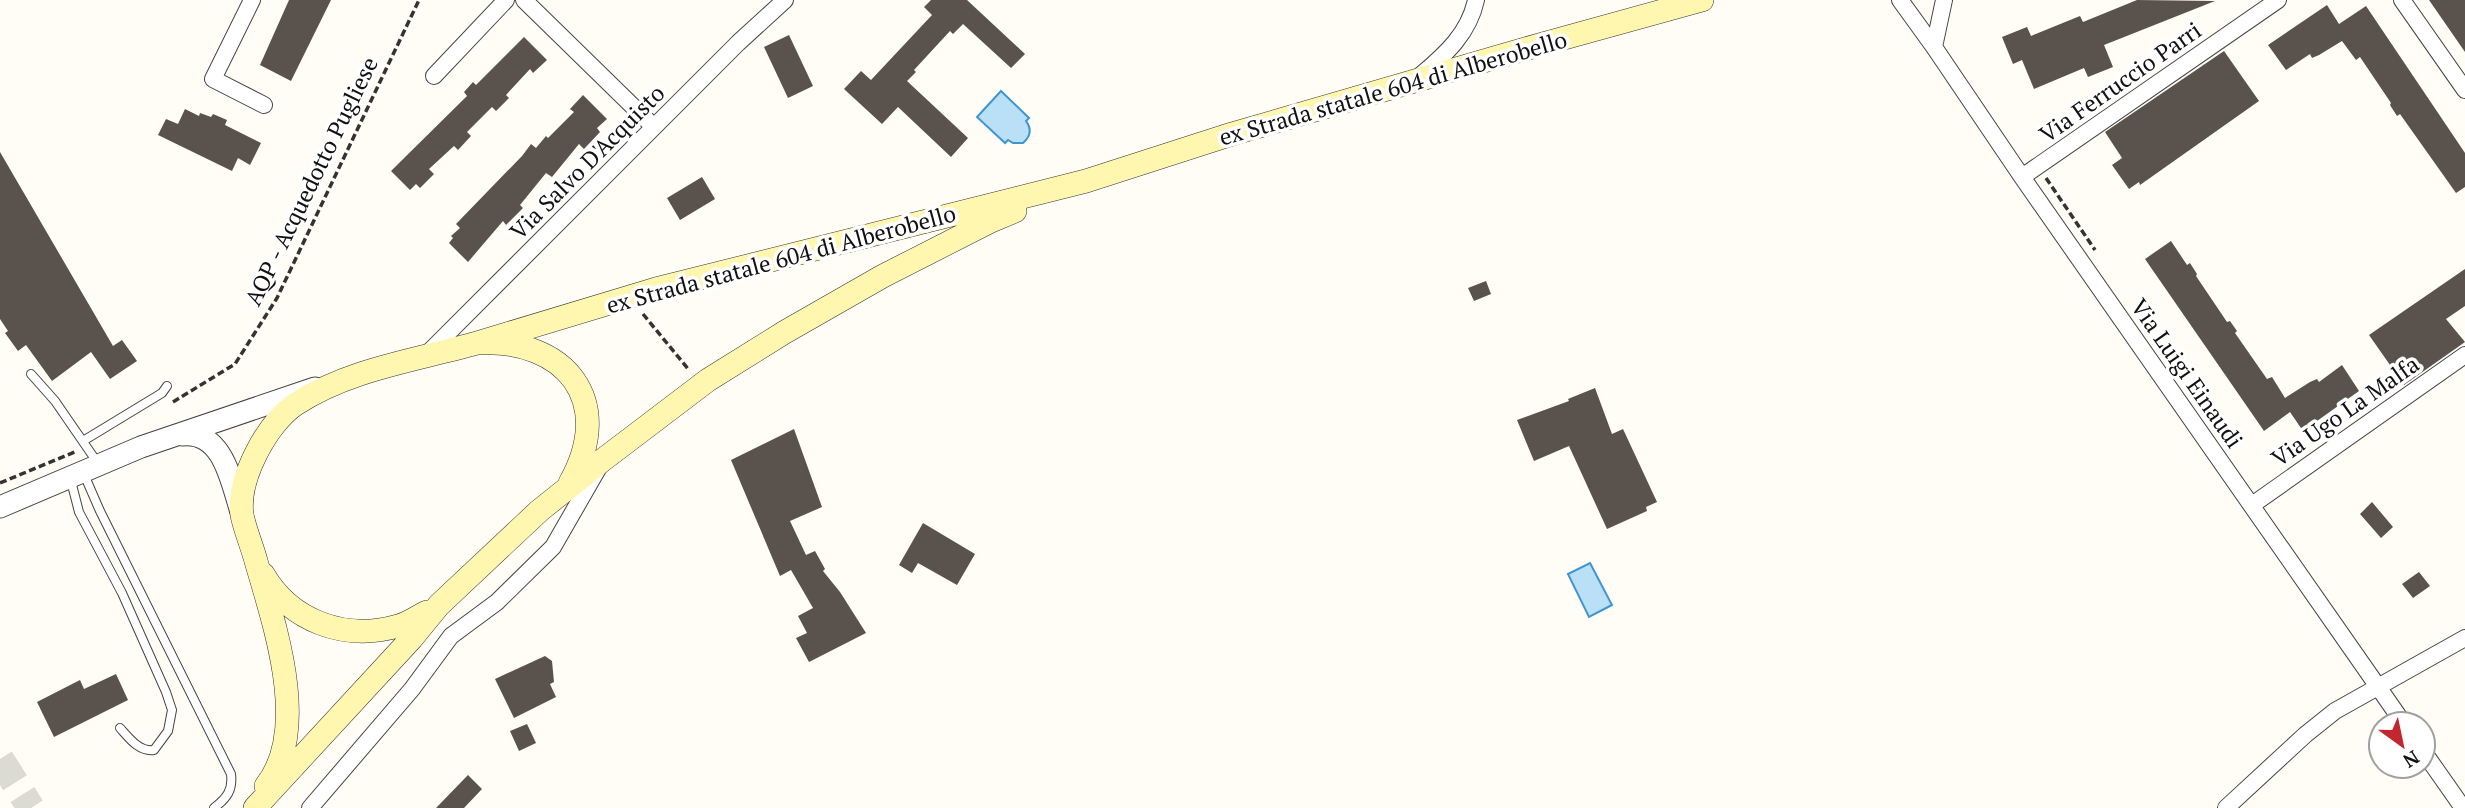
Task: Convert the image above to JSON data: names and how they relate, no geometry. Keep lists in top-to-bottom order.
{
  "streets": {
    "main road": ["ex Strada statale 604 di Alberobello"],
    "street": [
      "Via Ferruccio Parri",
      "Via Salvo D'Acquisto",
      "Via Luigi Einaudi",
      "Via Ugo La Malfa"
    ],
    "path": ["AQP - Acquedotto Pugliese"]
  },
  "crossings": [
    ["Via Ferruccio Parri", "Via Luigi Einaudi"],
    ["ex Strada statale 604 di Alberobello", "Via Salvo D'Acquisto"],
    ["Via Luigi Einaudi", "Via Ugo La Malfa"]
  ],
  "north": "bottom right"
}
